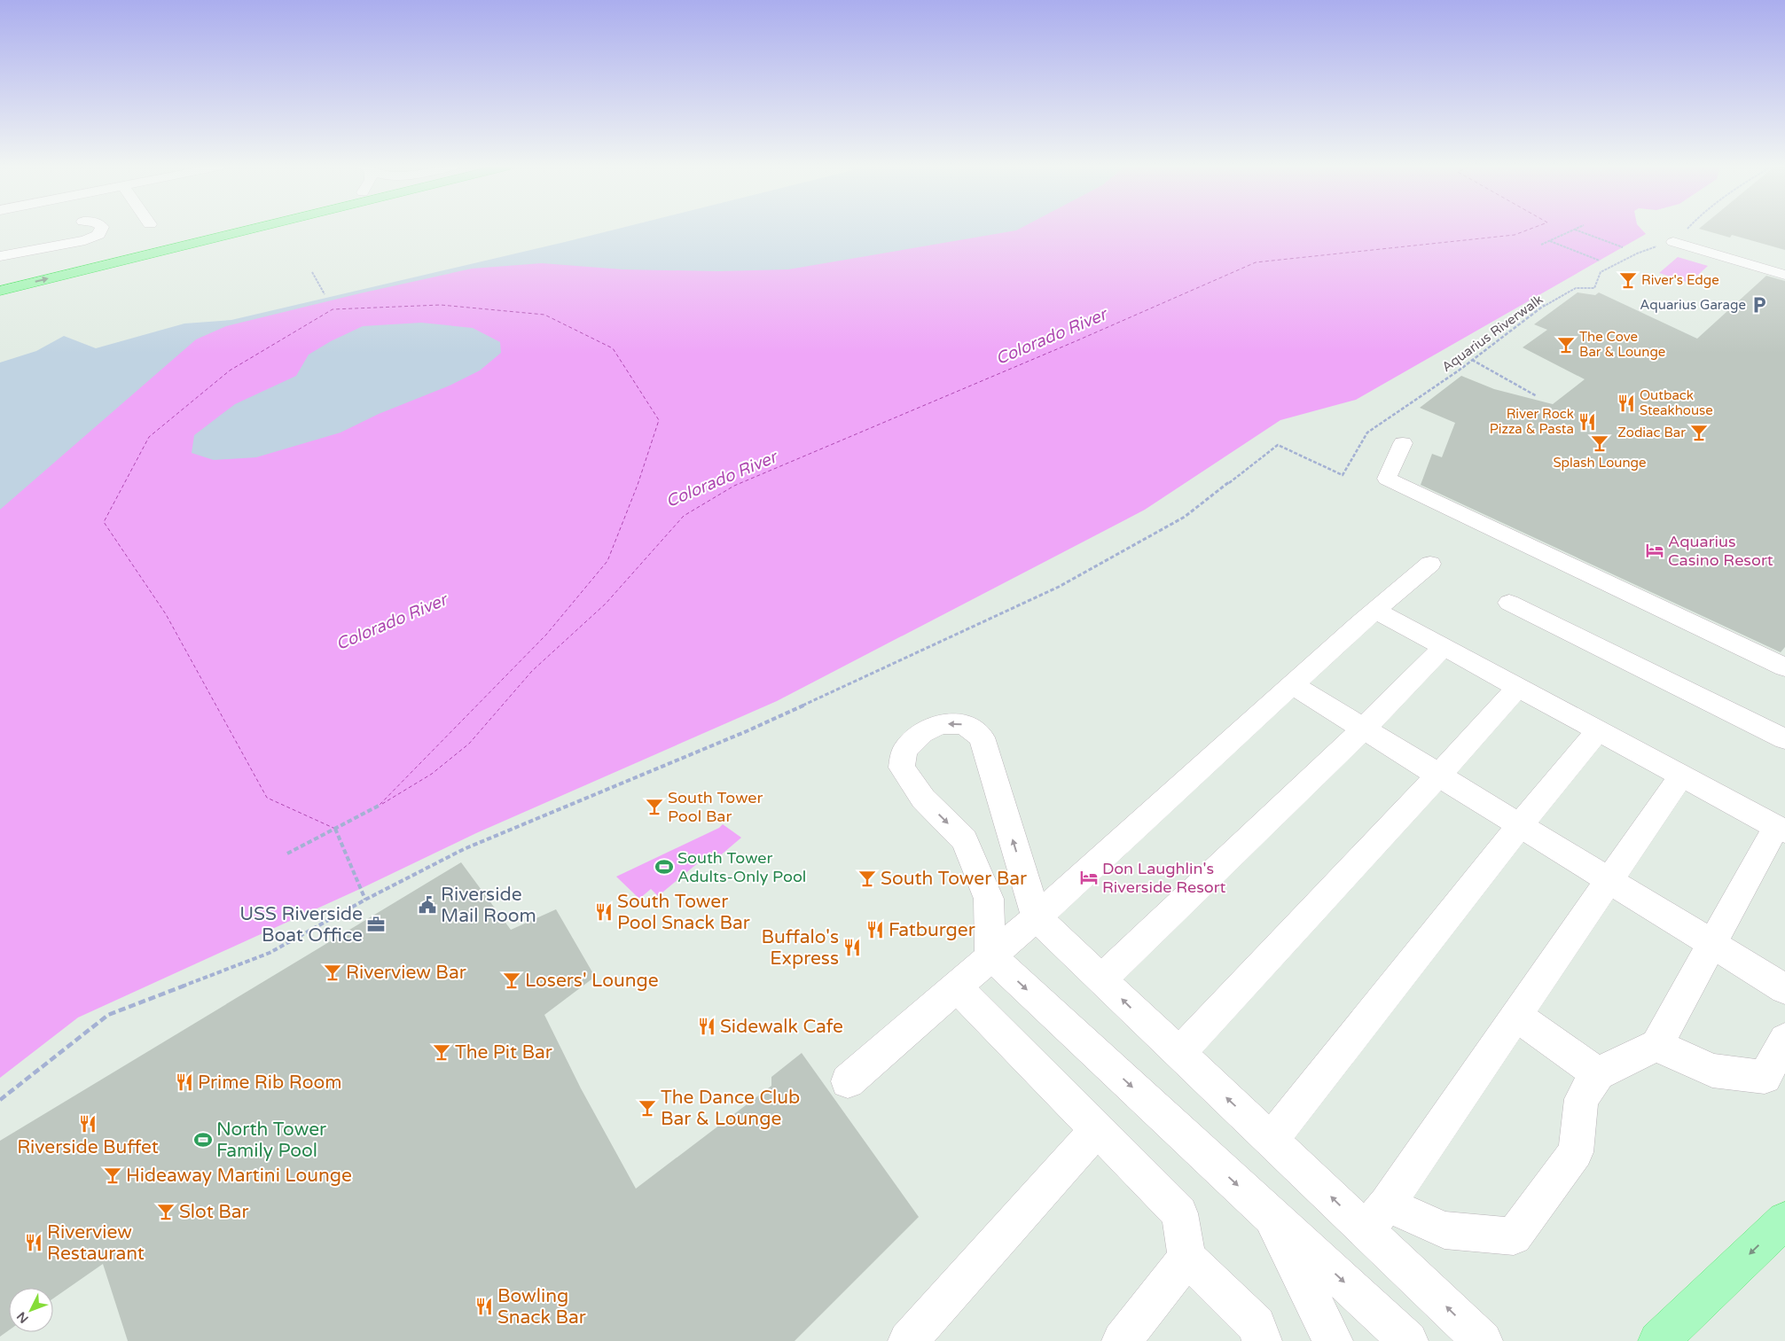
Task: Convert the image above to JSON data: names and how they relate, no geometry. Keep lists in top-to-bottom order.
{
  "streets": {
    "path": ["Aquarius Riverwalk"]
  },
  "water": ["Colorado River"],
  "places": {
    "bar": [
      "River's Edge",
      "The Cove Bar & Lounge",
      "Zodiac Bar",
      "Splash Lounge",
      "South Tower Pool Bar",
      "South Tower Bar",
      "Riverview Bar",
      "Losers' Lounge",
      "The Pit Bar",
      "The Dance Club Bar & Lounge",
      "Hideaway Martini Lounge",
      "Slot Bar"
    ],
    "parking": ["Aquarius Garage"],
    "restaurant": [
      "Outback Steakhouse",
      "River Rock Pizza & Pasta",
      "South Tower Pool Snack Bar",
      "Fatburger",
      "Buffalo's Express",
      "Sidewalk Cafe",
      "Prime Rib Room",
      "Riverside Buffet",
      "Riverview Restaurant",
      "Bowling Snack Bar"
    ],
    "hotel": ["Aquarius Casino Resort", "Don Laughlin's Riverside Resort"],
    "sports": ["South Tower Adults-Only Pool", "North Tower Family Pool"],
    "public building": ["Riverside Mail Room"],
    "office": ["USS Riverside Boat Office"]
  },
  "north": "bottom left"
}
